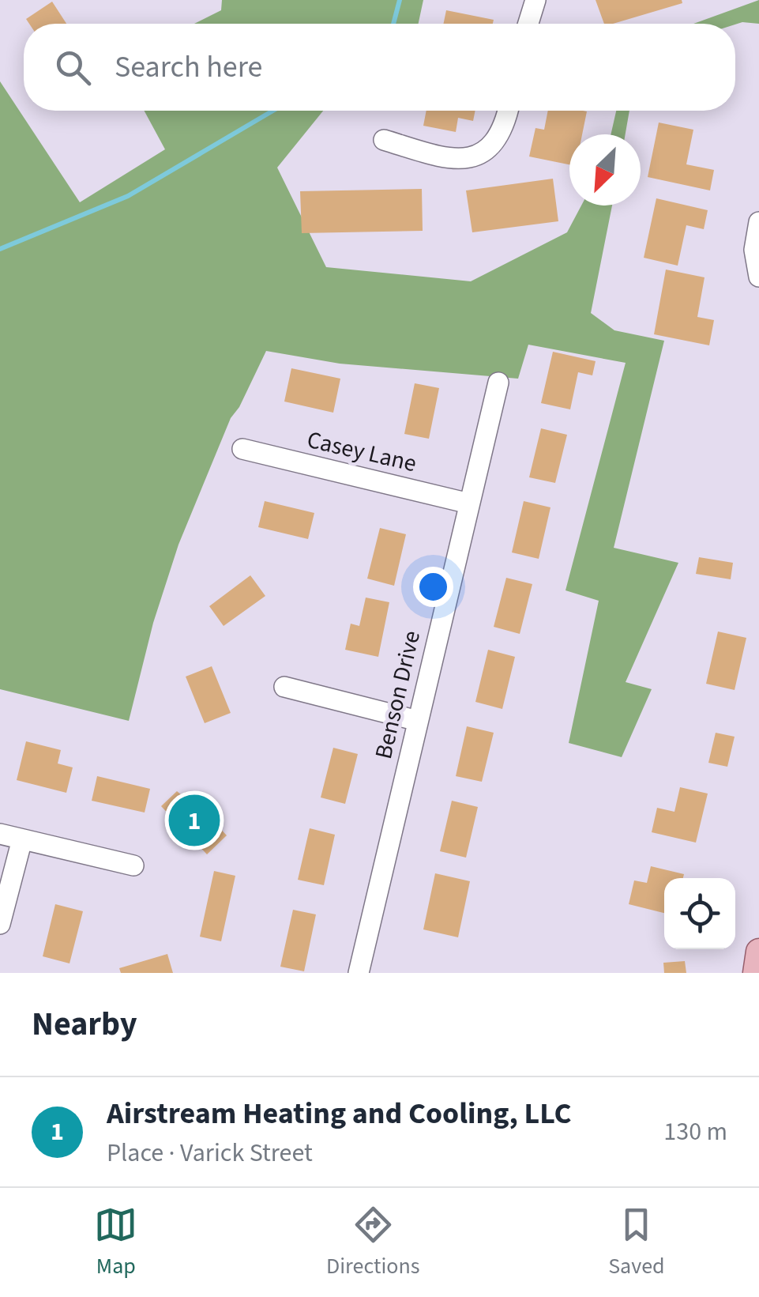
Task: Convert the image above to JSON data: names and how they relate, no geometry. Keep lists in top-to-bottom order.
{
  "streets": {
    "street": ["Casey Lane", "Benson Drive"]
  },
  "crossings": [
    ["Casey Lane", "Benson Drive"]
  ],
  "north": "bottom left",
  "page": {
    "search": "Search here",
    "pins": "1",
    "heading": "Nearby",
    "list": [
      {
        "mark": "1",
        "name": "Airstream Heating and Cooling, LLC",
        "note": "Place · Varick Street",
        "value": "130 m"
      }
    ],
    "nav": ["Map", "Directions", "Saved"]
  }
}
